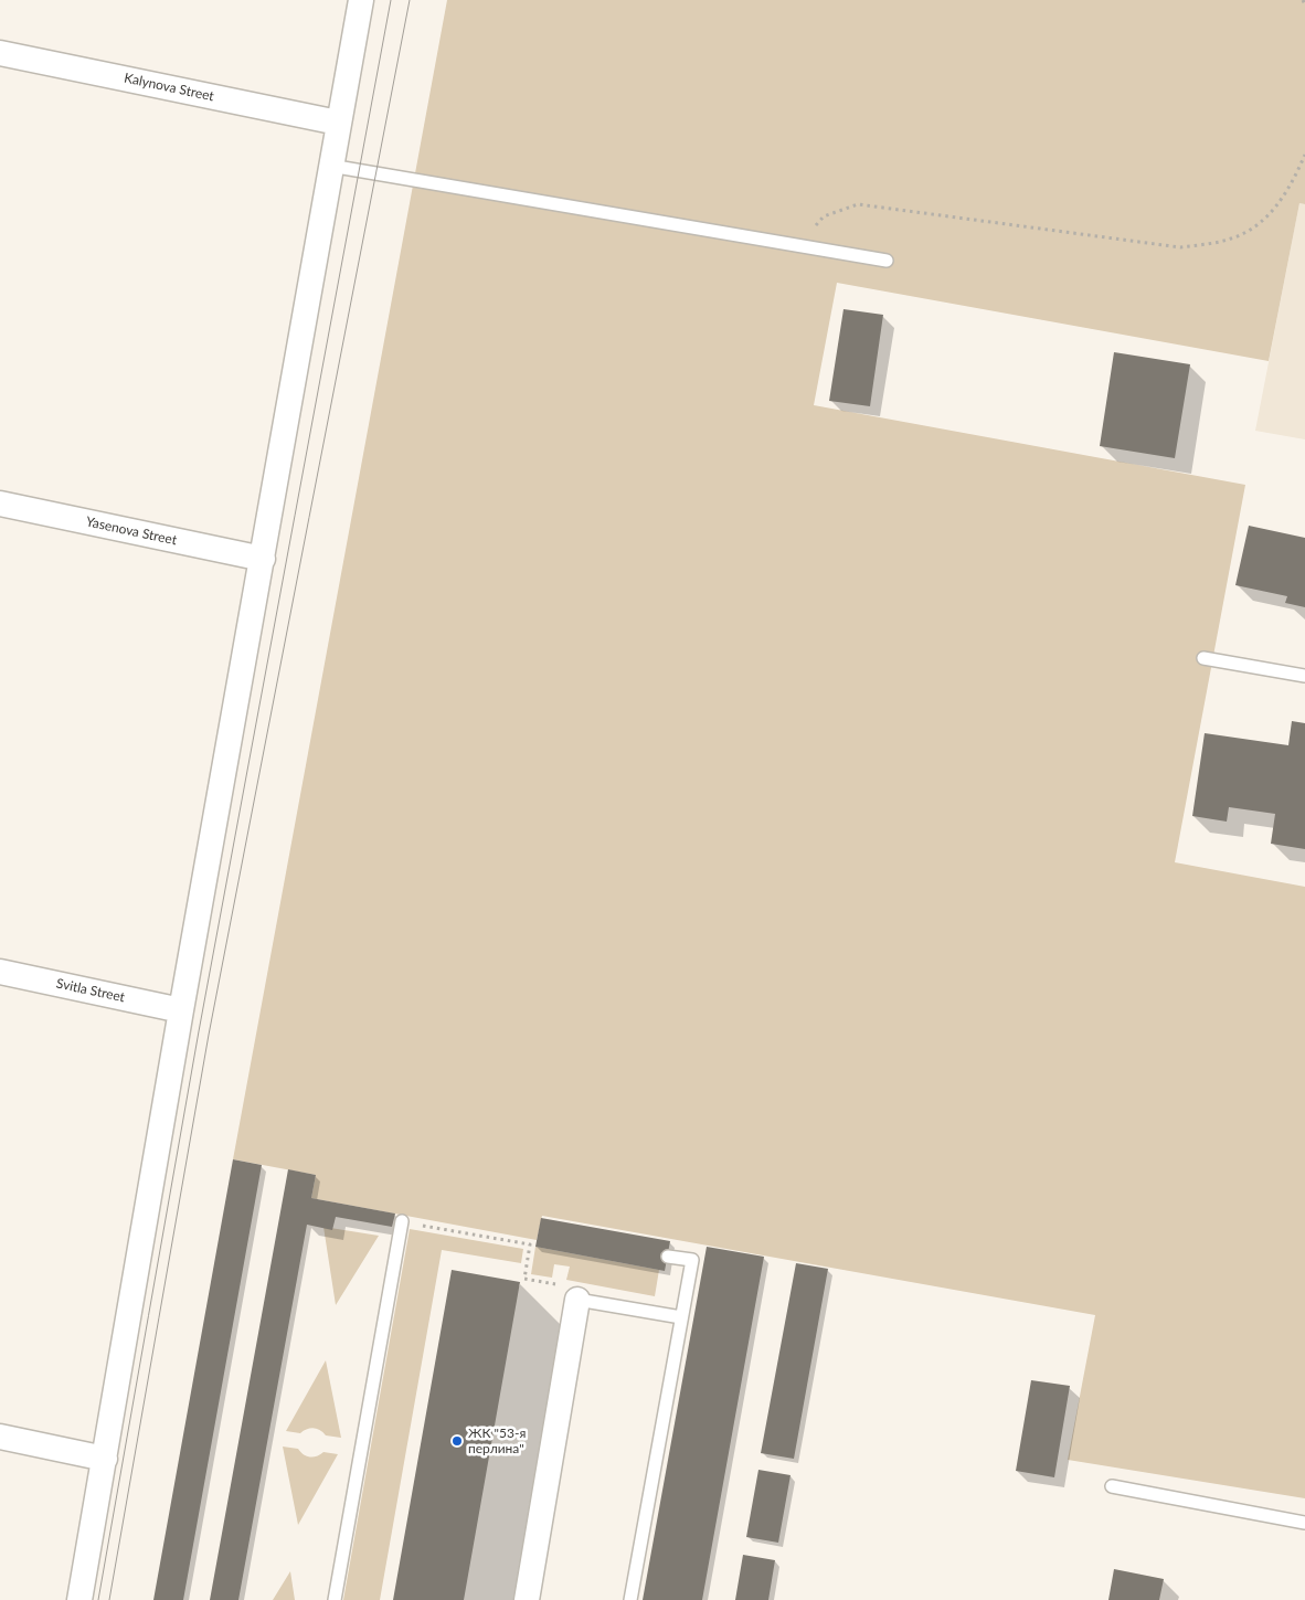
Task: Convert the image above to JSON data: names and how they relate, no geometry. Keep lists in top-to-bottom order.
{
  "streets": {
    "street": ["Kalynova Street", "Yasenova Street", "Svitla Street"]
  },
  "places": ["ЖК \"53-я перлина\""]
}
